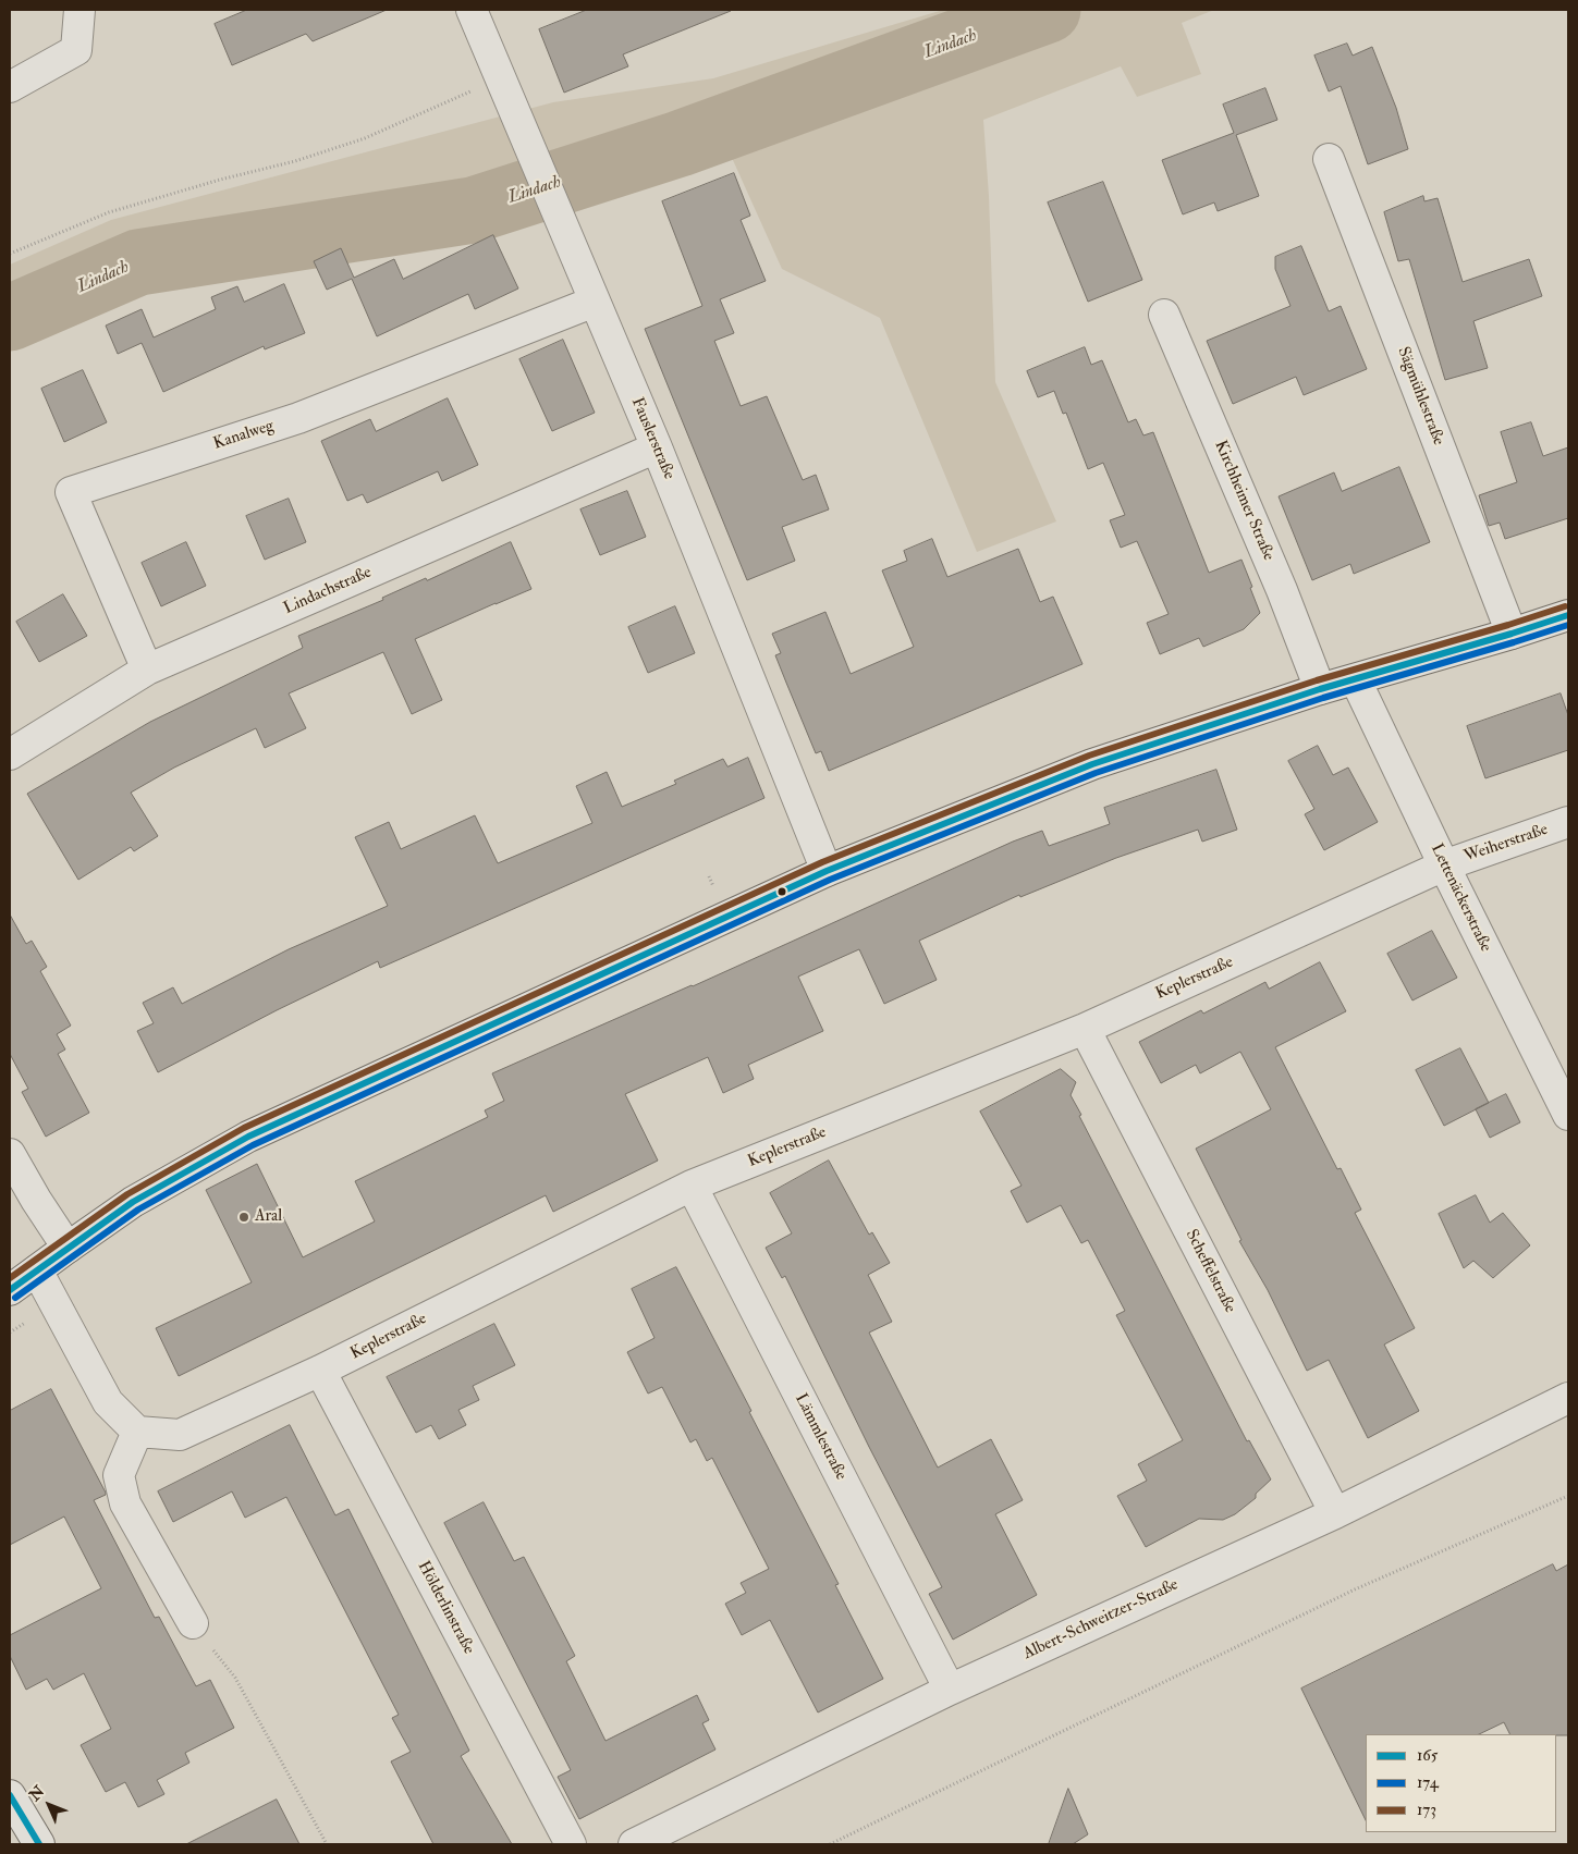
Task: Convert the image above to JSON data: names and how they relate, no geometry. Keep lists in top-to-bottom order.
{
  "streets": {
    "street": [
      "Sägmühlestraße",
      "Kanalweg",
      "Fauslerstraße",
      "Kirchheimer Straße",
      "Lindachstraße",
      "Weiherstraße",
      "Lettenäckerstraße",
      "Keplerstraße",
      "Scheffelstraße",
      "Lämmlestraße",
      "Hölderlinstraße",
      "Albert-Schweitzer-Straße"
    ]
  },
  "crossings": [
    ["Kanalweg", "Fauslerstraße"],
    ["Kanalweg", "Lindachstraße"],
    ["Fauslerstraße", "Lindachstraße"],
    ["Weiherstraße", "Lettenäckerstraße"],
    ["Weiherstraße", "Keplerstraße"],
    ["Lettenäckerstraße", "Keplerstraße"],
    ["Keplerstraße", "Scheffelstraße"],
    ["Keplerstraße", "Lämmlestraße"],
    ["Keplerstraße", "Hölderlinstraße"],
    ["Scheffelstraße", "Albert-Schweitzer-Straße"],
    ["Lämmlestraße", "Albert-Schweitzer-Straße"]
  ],
  "water": ["Lindach"],
  "places": ["Aral"],
  "lines": ["transit line 173", "transit line 165", "transit line 174"],
  "legend": ["165", "174", "173"],
  "north": "top left"
}
